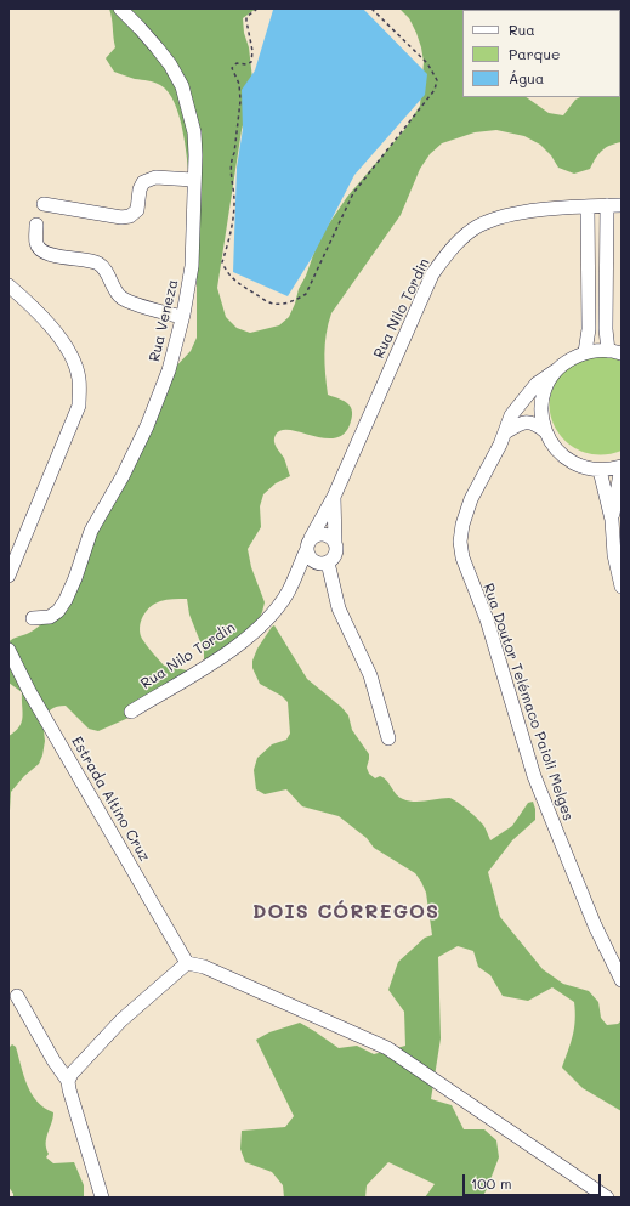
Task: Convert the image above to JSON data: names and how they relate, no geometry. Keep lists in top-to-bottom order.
{
  "streets": {
    "street": [
      "Rua Nilo Tordin",
      "Rua Veneza",
      "Rua Doutor Telémaco Paioli Melges",
      "Estrada Altino Cruz"
    ]
  },
  "districts": ["DOIS CÓRREGOS"],
  "legend": ["Rua", "Parque", "Água"],
  "scale_bar": "100 m"
}
